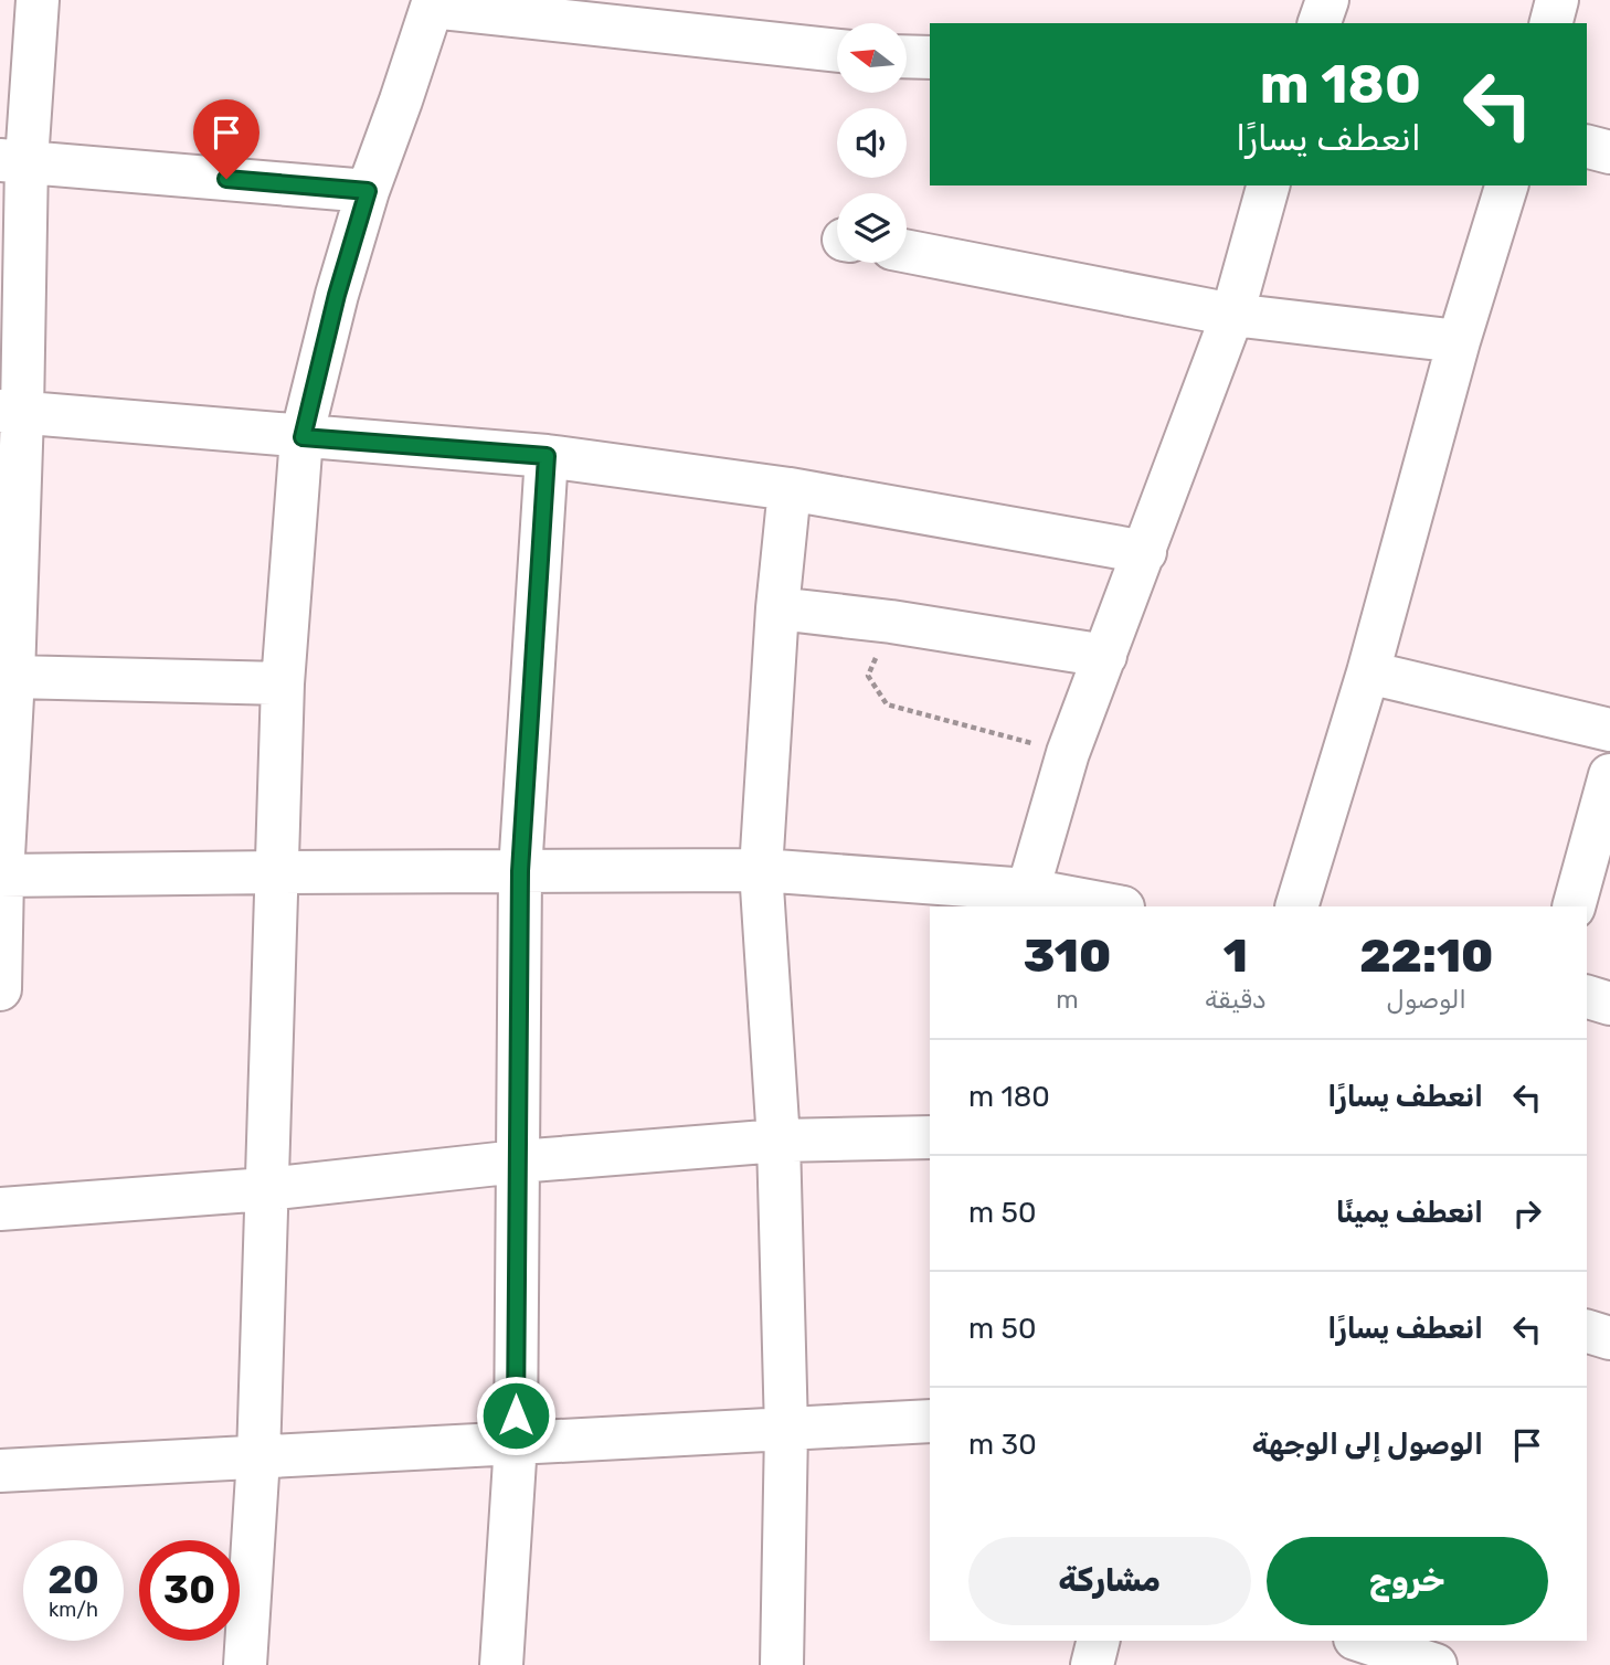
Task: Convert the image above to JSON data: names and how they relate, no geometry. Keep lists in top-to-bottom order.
{
  "north": "left",
  "page": {
    "turn": ["180 m", "انعطف يسارًا"],
    "eta": [
      "22:10",
      "الوصول",
      "1",
      "دقيقة",
      "310",
      "m"
    ],
    "list": [
      {
        "name": "انعطف يسارًا",
        "value": "180 m"
      },
      {
        "name": "انعطف يمينًا",
        "value": "50 m"
      },
      {
        "name": "انعطف يسارًا",
        "value": "50 m"
      },
      {
        "name": "الوصول إلى الوجهة",
        "value": "30 m"
      }
    ],
    "buttons": ["خروج", "مشاركة"],
    "speed": "20 km/h",
    "limit": "30"
  }
}
